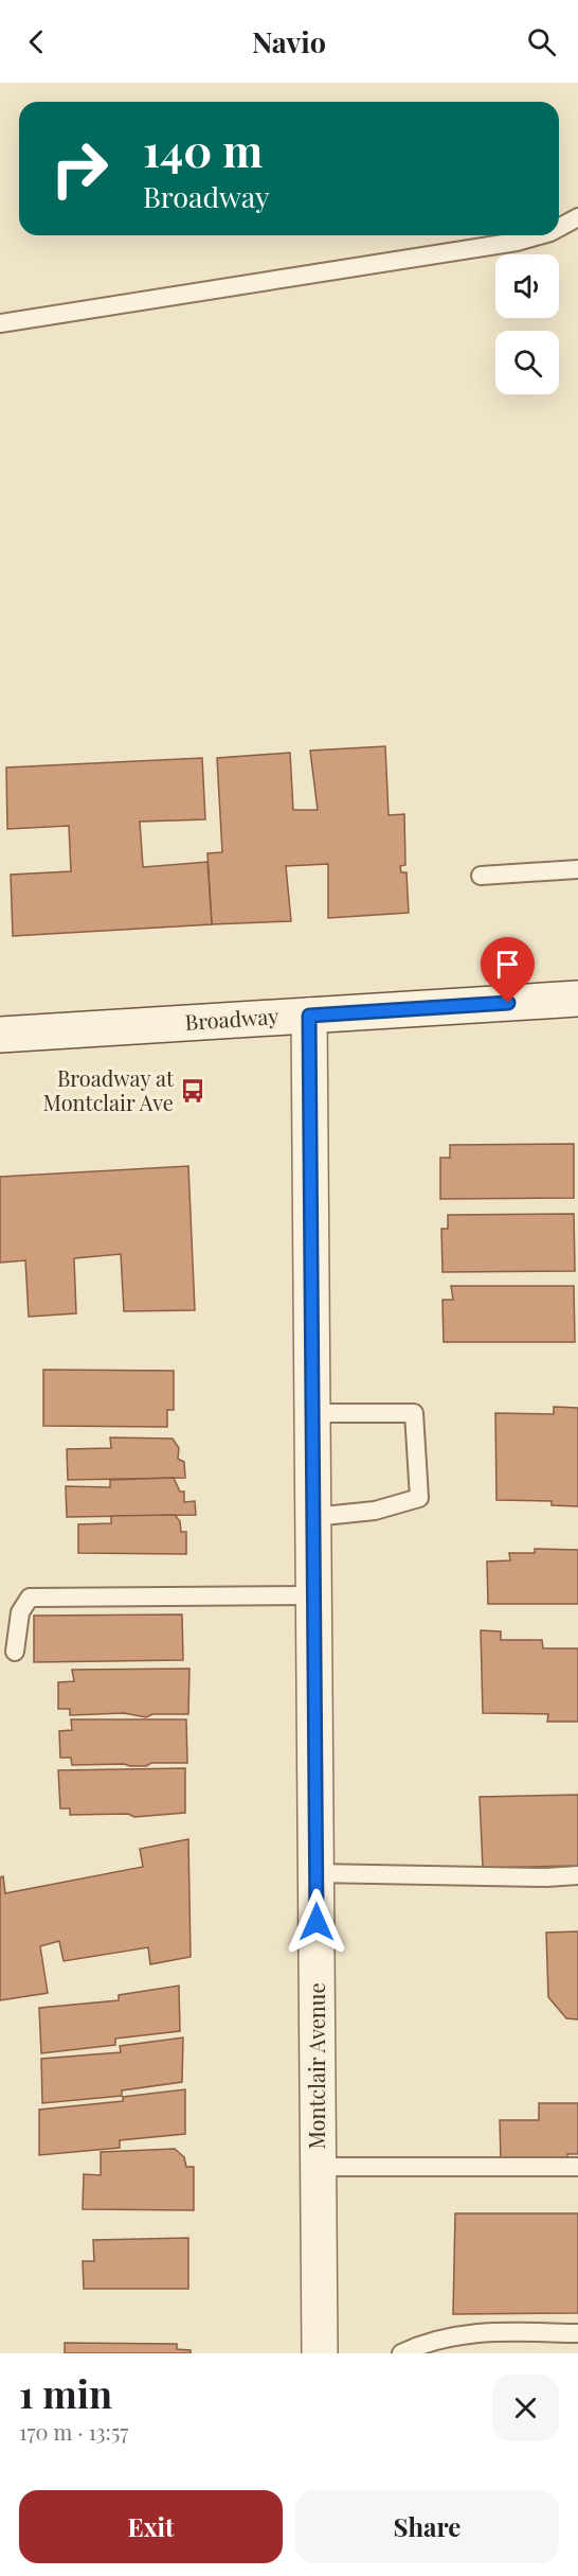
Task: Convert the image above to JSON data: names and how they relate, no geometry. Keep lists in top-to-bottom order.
{
  "streets": {
    "street": ["Broadway", "Montclair Avenue"]
  },
  "crossings": [
    ["Broadway", "Montclair Avenue"]
  ],
  "places": {
    "bus stop": ["Broadway at Montclair Ave"]
  },
  "page": {
    "header": "Navio",
    "turn": ["140 m", "Broadway"],
    "heading": ["1 min", "170 m · 13:57"],
    "buttons": ["Exit", "Share"]
  }
}
